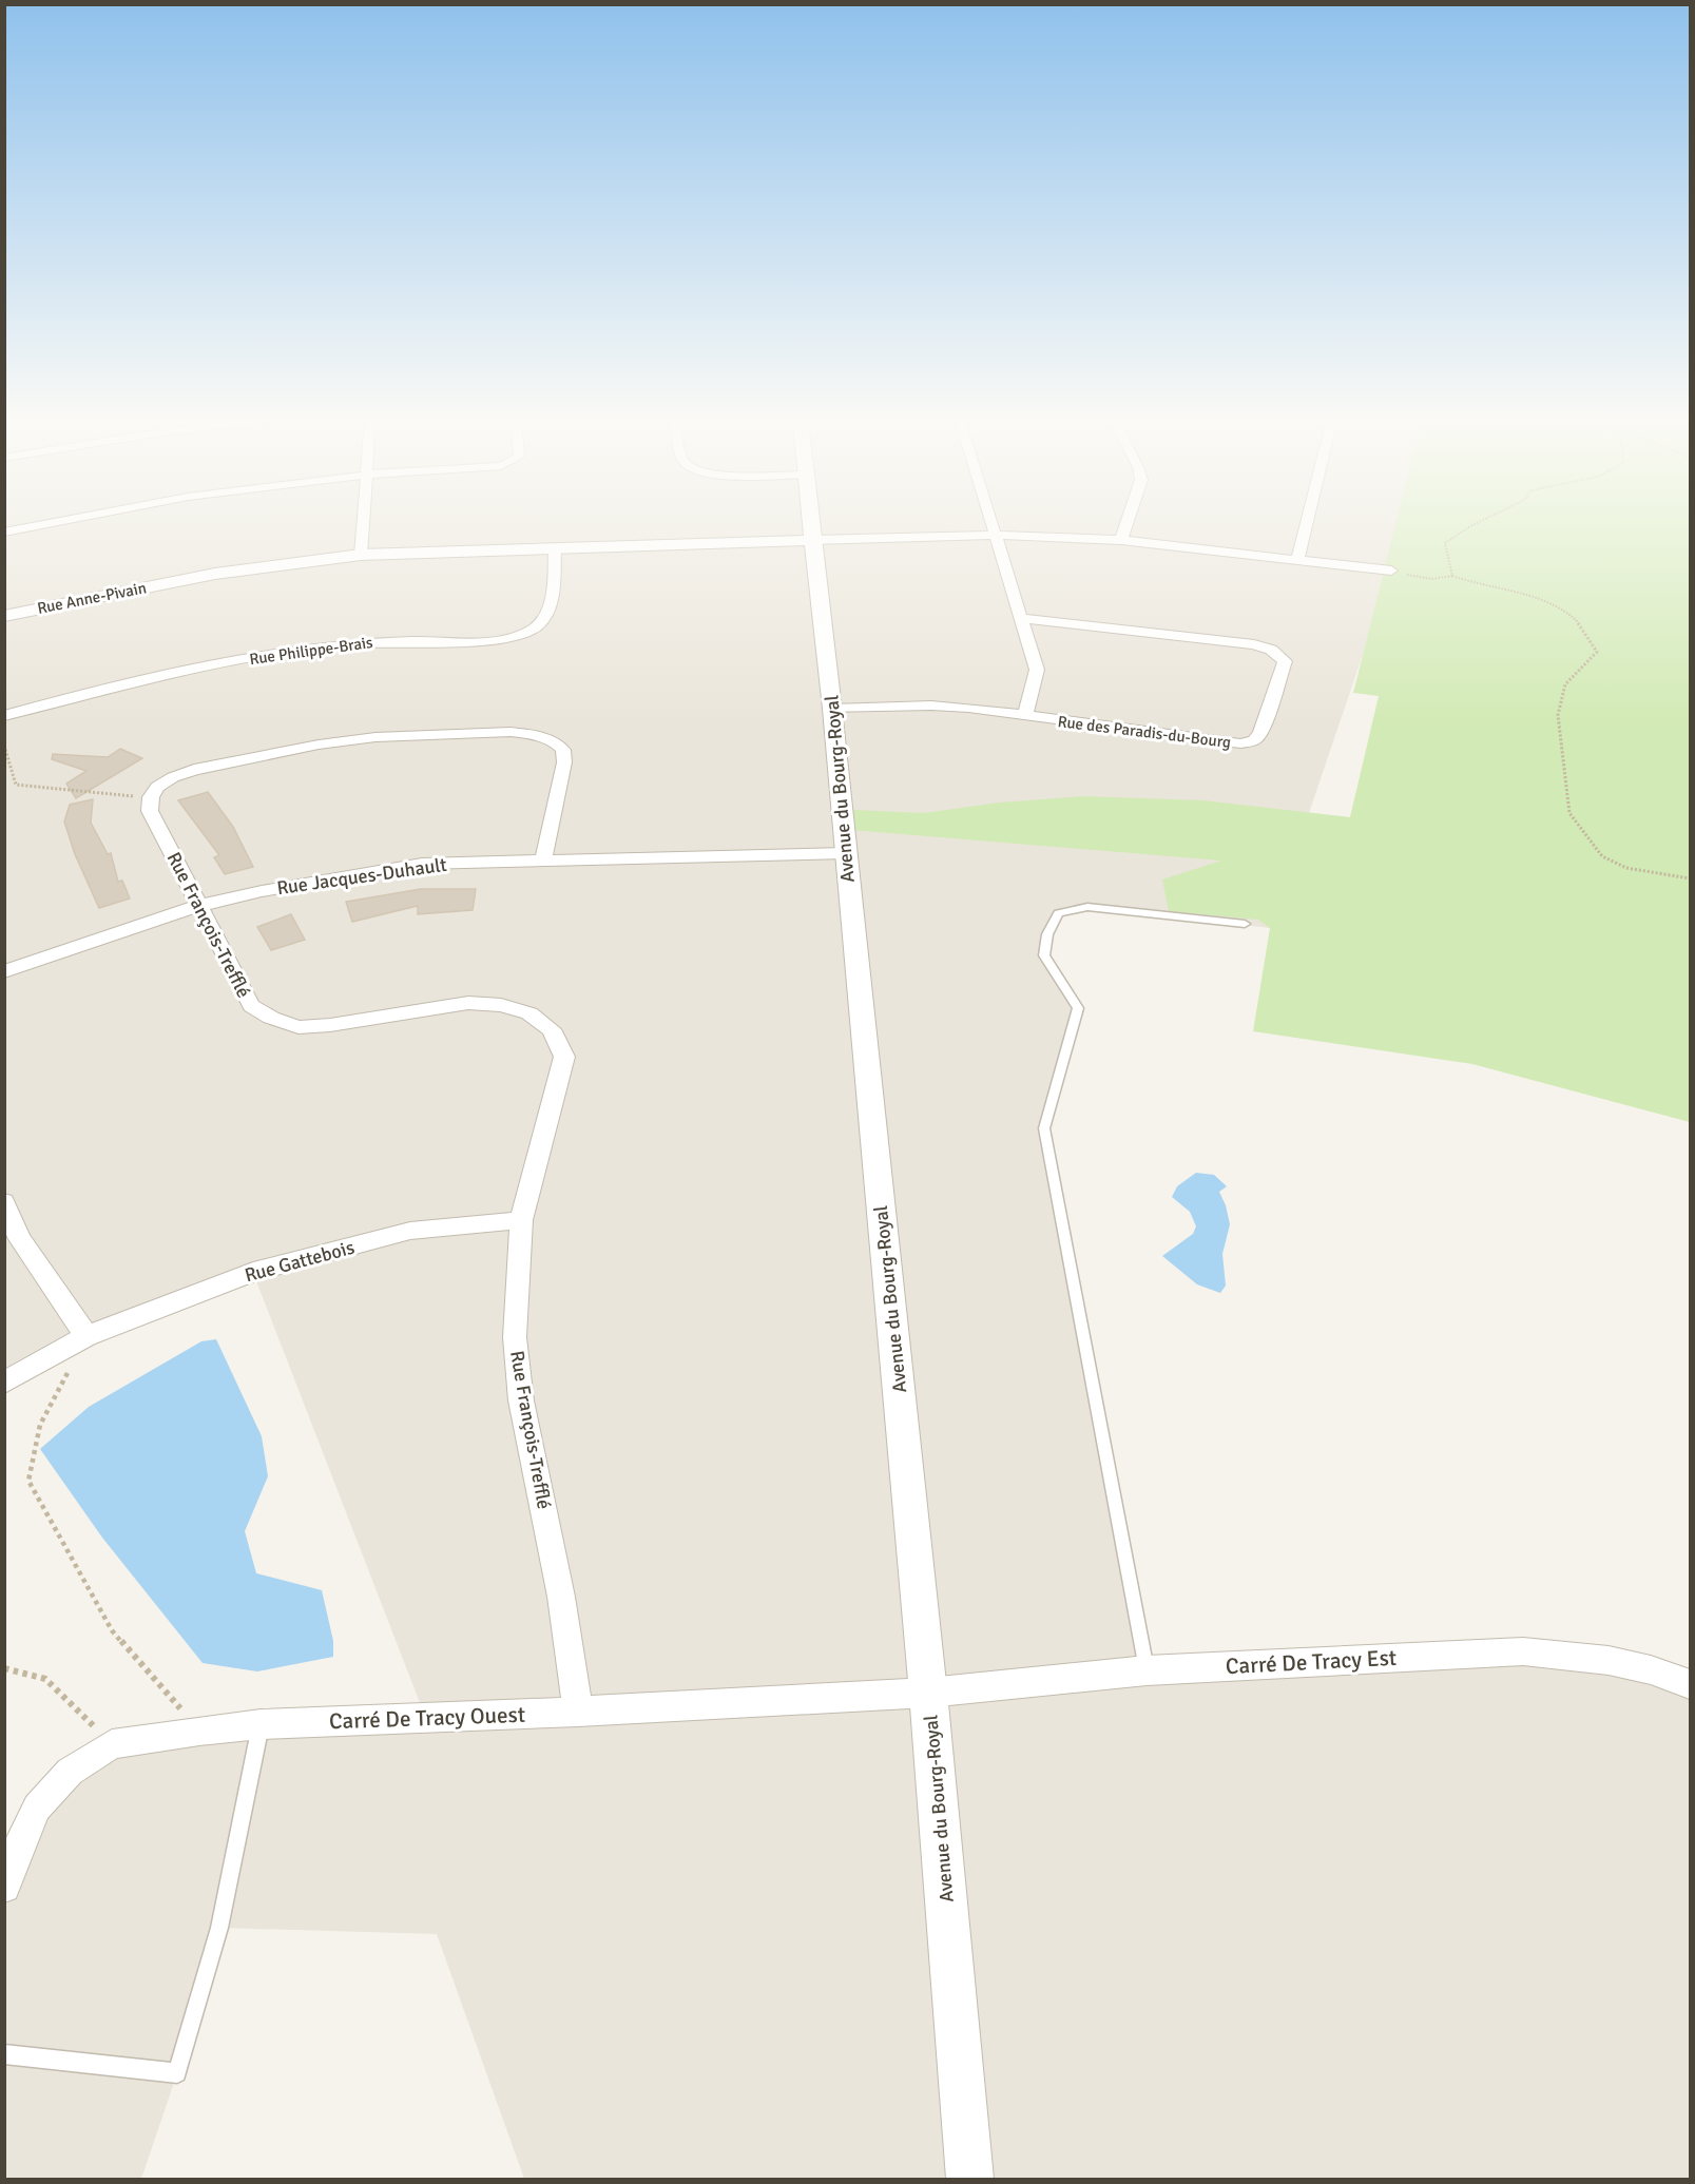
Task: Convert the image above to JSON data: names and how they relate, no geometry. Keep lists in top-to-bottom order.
{
  "streets": {
    "street": [
      "Rue Anne-Pivain",
      "Rue Philippe-Brais",
      "Rue des Paradis-du-Bourg",
      "Avenue du Bourg-Royal",
      "Rue Jacques-Duhault",
      "Rue François-Trefflé",
      "Rue Gattebois",
      "Carré De Tracy Est",
      "Carré De Tracy Ouest"
    ]
  },
  "crossings": [
    ["Rue Anne-Pivain", "Rue Philippe-Brais"],
    ["Rue Anne-Pivain", "Avenue du Bourg-Royal"],
    ["Rue des Paradis-du-Bourg", "Avenue du Bourg-Royal"],
    ["Avenue du Bourg-Royal", "Rue Jacques-Duhault"],
    ["Avenue du Bourg-Royal", "Carré De Tracy Est"],
    ["Avenue du Bourg-Royal", "Carré De Tracy Ouest"],
    ["Rue Jacques-Duhault", "Rue François-Trefflé"],
    ["Rue François-Trefflé", "Rue Gattebois"],
    ["Rue François-Trefflé", "Carré De Tracy Ouest"],
    ["Carré De Tracy Est", "Carré De Tracy Ouest"]
  ]
}
